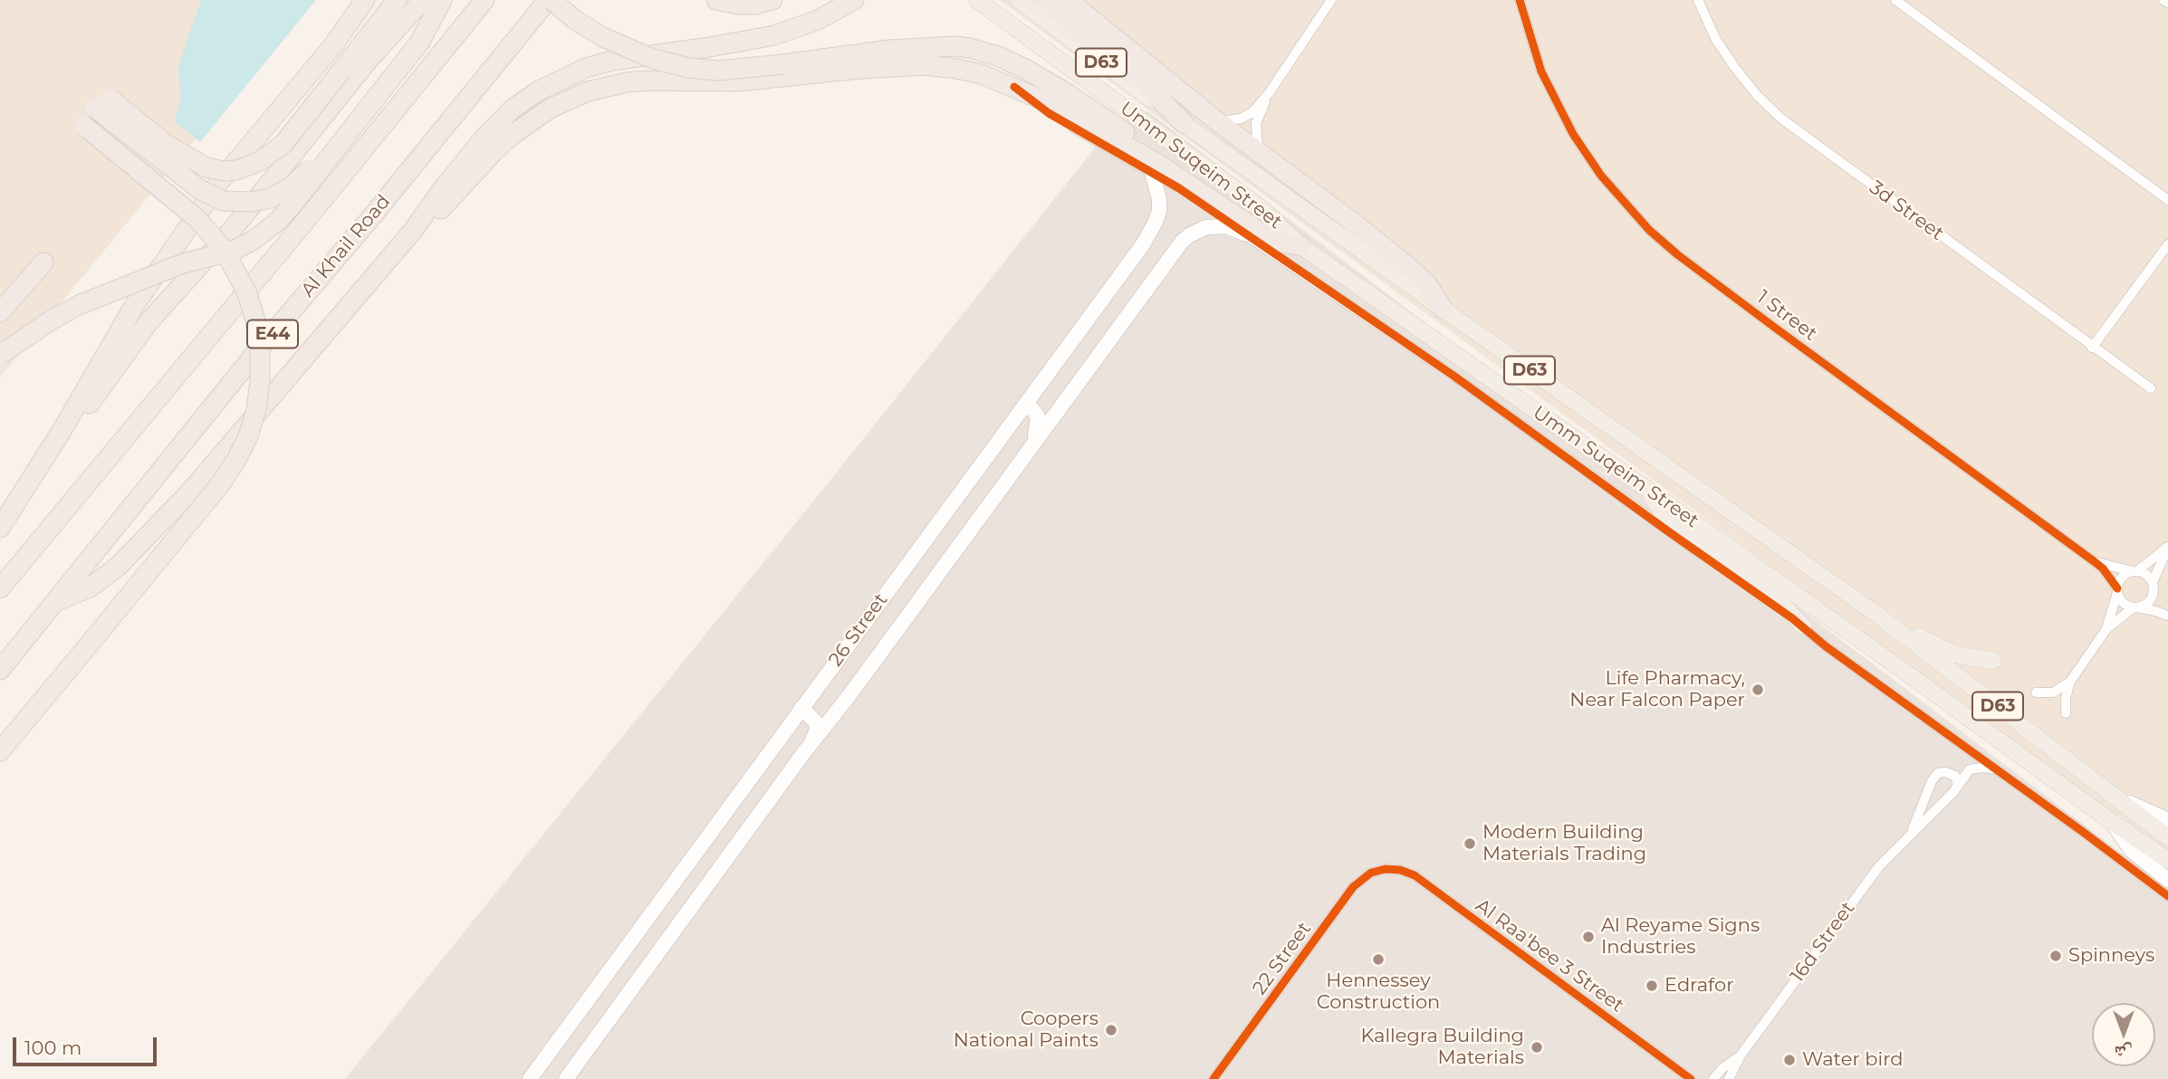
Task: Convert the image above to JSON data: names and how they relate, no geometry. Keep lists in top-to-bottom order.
{
  "streets": {
    "highway": ["Al Khail Road", "E44"],
    "main road": ["D63", "Umm Suqeim Street", "26 Street"],
    "street": [
      "3d Street",
      "1 Street",
      "16d Street",
      "Al Raa'bee 3 Street",
      "22 Street"
    ]
  },
  "crossings": [
    ["Al Raa'bee 3 Street", "22 Street"]
  ],
  "places": [
    "Life Pharmacy, Near Falcon Paper",
    "Modern Building Materials Trading",
    "Al Reyame Signs Industries",
    "Spinneys",
    "Hennessey Construction",
    "Edrafor",
    "Coopers National Paints",
    "Kallegra Building Materials",
    "Water bird"
  ],
  "scale_bar": "100 m",
  "north": "bottom"
}
